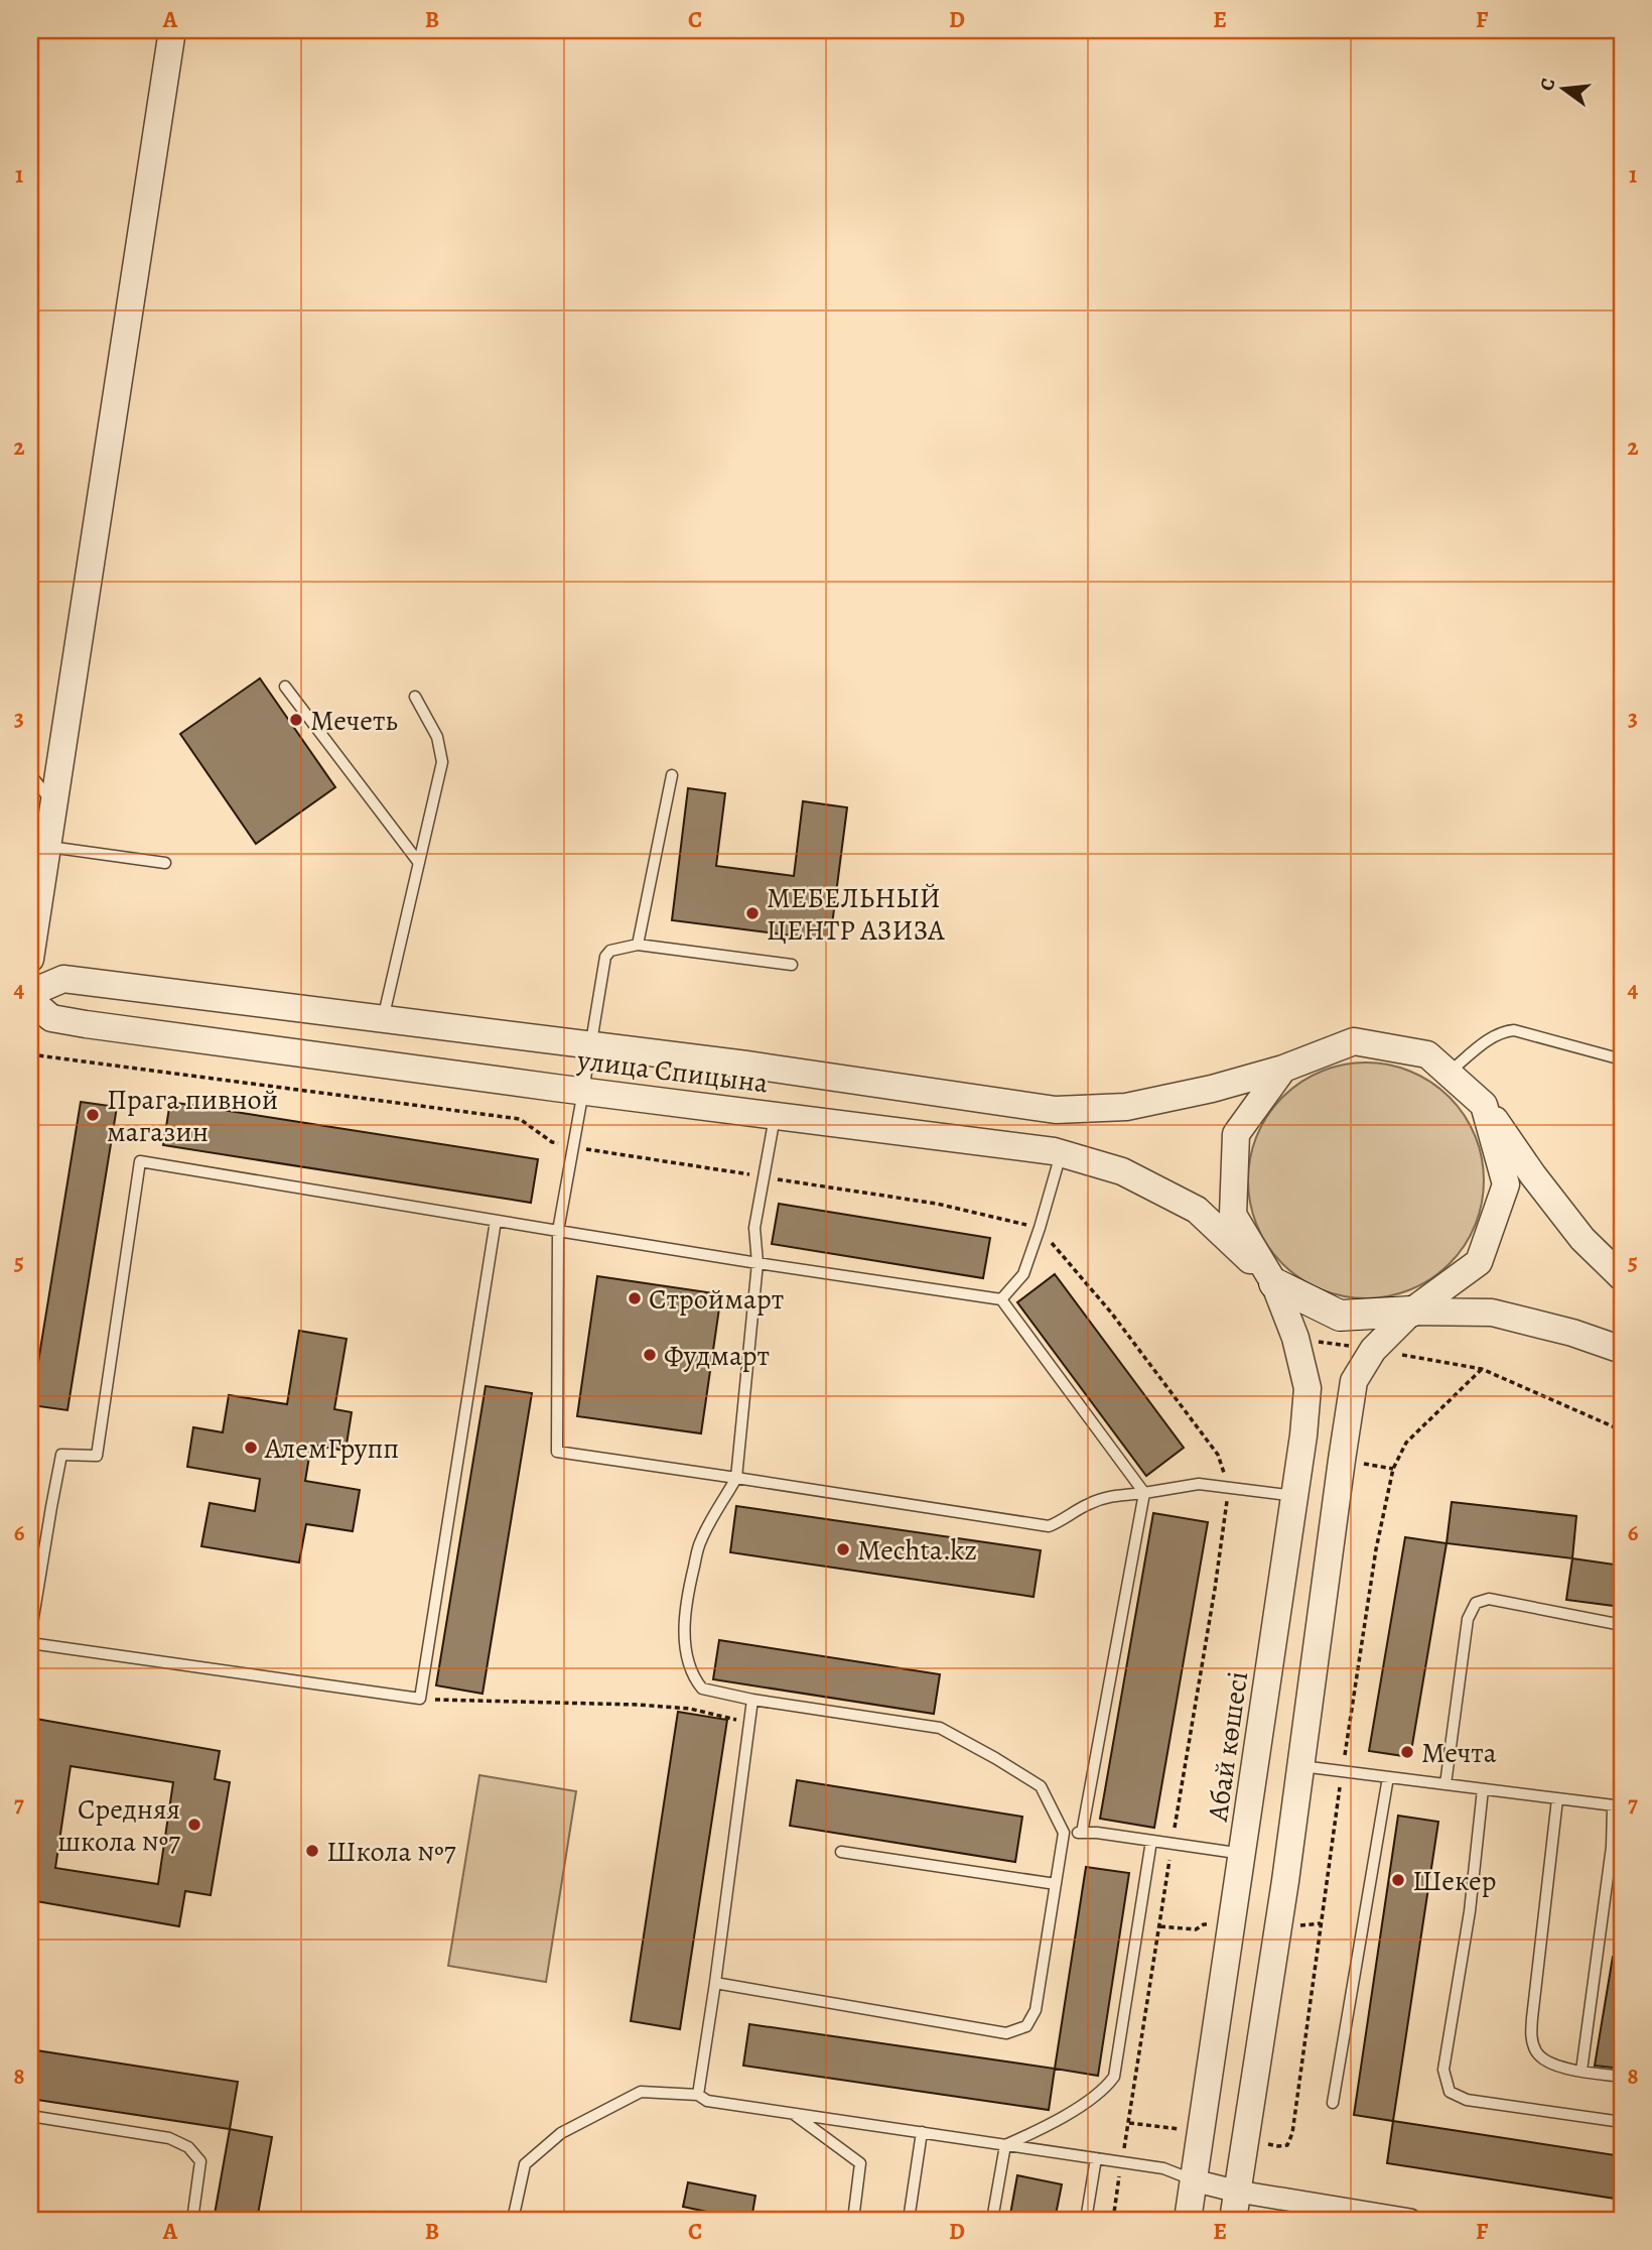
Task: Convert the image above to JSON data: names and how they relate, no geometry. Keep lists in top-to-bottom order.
{
  "streets": {
    "street": ["улица Спицына", "Абай көшесі"]
  },
  "crossings": [
    ["улица Спицына", "Абай көшесі"]
  ],
  "places": [
    "Мечеть",
    "МЕБЕЛЬНЫЙ ЦЕНТР АЗИЗА",
    "Прага пивной магазин",
    "Строймарт",
    "Фудмарт",
    "АлемГрупп",
    "Mechta.kz",
    "Мечта",
    "Средняя школа №7",
    "Школа №7",
    "Шекер"
  ],
  "north": "left",
  "grid": {
    "columns": [
      "A",
      "B",
      "C",
      "D",
      "E",
      "F"
    ],
    "rows": [
      "1",
      "2",
      "3",
      "4",
      "5",
      "6",
      "7",
      "8"
    ]
  }
}
